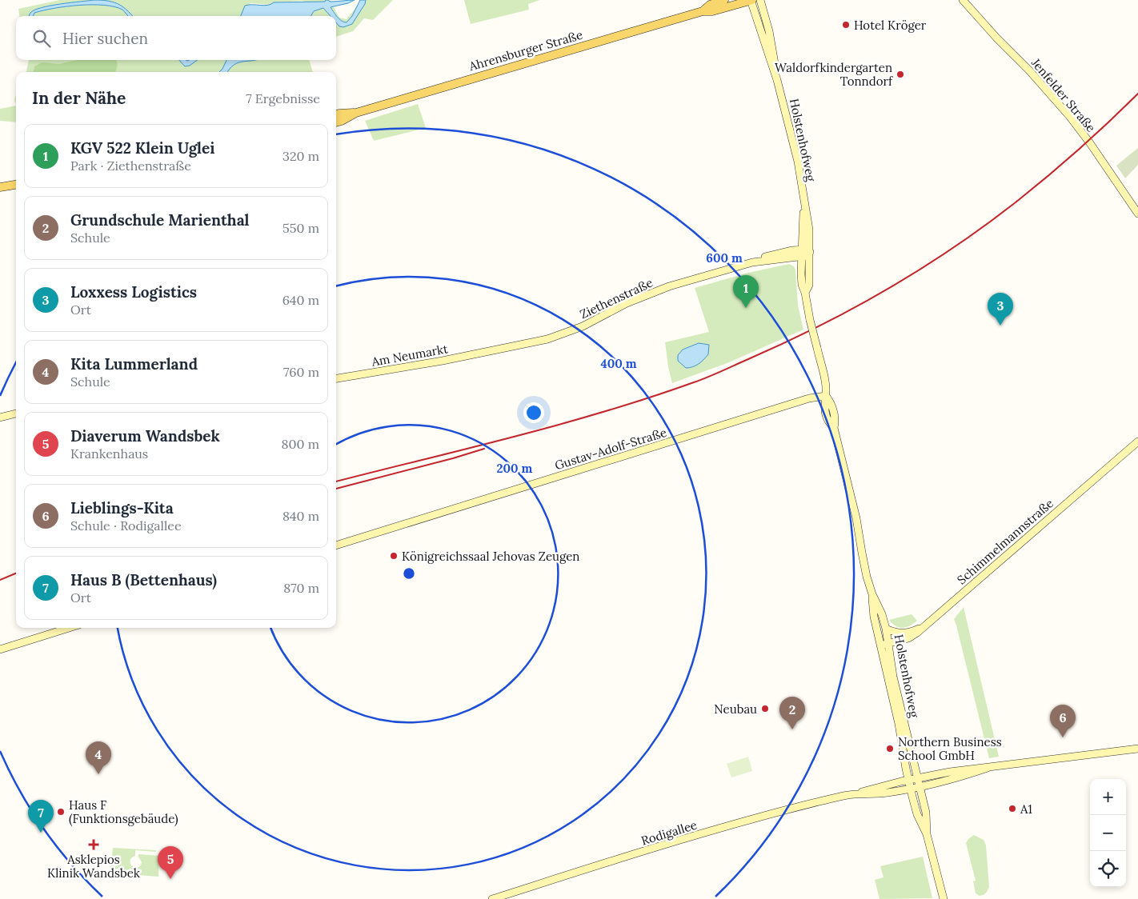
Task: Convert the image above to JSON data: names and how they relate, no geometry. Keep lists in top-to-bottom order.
{
  "streets": {
    "main road": [
      "Ahrensburger Straße",
      "Jenfelder Straße",
      "Holstenhofweg",
      "Ziethenstraße",
      "Am Neumarkt",
      "Gustav-Adolf-Straße",
      "Schimmelmannstraße",
      "Rodigallee"
    ]
  },
  "crossings": [
    ["Ahrensburger Straße", "Holstenhofweg"],
    ["Holstenhofweg", "Ziethenstraße"],
    ["Holstenhofweg", "Gustav-Adolf-Straße"],
    ["Holstenhofweg", "Schimmelmannstraße"],
    ["Holstenhofweg", "Rodigallee"],
    ["Ziethenstraße", "Am Neumarkt"]
  ],
  "places": {
    "other": [
      "Hotel Kröger",
      "Waldorfkindergarten Tonndorf",
      "Königreichssaal Jehovas Zeugen",
      "Neubau",
      "Northern Business School GmbH",
      "A1",
      "Haus F (Funktionsgebäude)"
    ],
    "health": ["Asklepios Klinik Wandsbek"]
  },
  "page": {
    "search": "Hier suchen",
    "heading": ["In der Nähe", "7 Ergebnisse"],
    "list": [
      {
        "mark": "1",
        "name": "KGV 522 Klein Uglei",
        "note": "Park · Ziethenstraße",
        "value": "320 m"
      },
      {
        "mark": "2",
        "name": "Grundschule Marienthal",
        "note": "Schule",
        "value": "550 m"
      },
      {
        "mark": "3",
        "name": "Loxxess Logistics",
        "note": "Ort",
        "value": "640 m"
      },
      {
        "mark": "4",
        "name": "Kita Lummerland",
        "note": "Schule",
        "value": "760 m"
      },
      {
        "mark": "5",
        "name": "Diaverum Wandsbek",
        "note": "Krankenhaus",
        "value": "800 m"
      },
      {
        "mark": "6",
        "name": "Lieblings-Kita",
        "note": "Schule · Rodigallee",
        "value": "840 m"
      },
      {
        "mark": "7",
        "name": "Haus B (Bettenhaus)",
        "note": "Ort",
        "value": "870 m"
      }
    ],
    "pins": [
      "1",
      "3",
      "2",
      "6",
      "4",
      "7",
      "5"
    ],
    "map_buttons": ["+", "−"]
  },
  "rings": ["600 m", "400 m", "200 m"]
}
